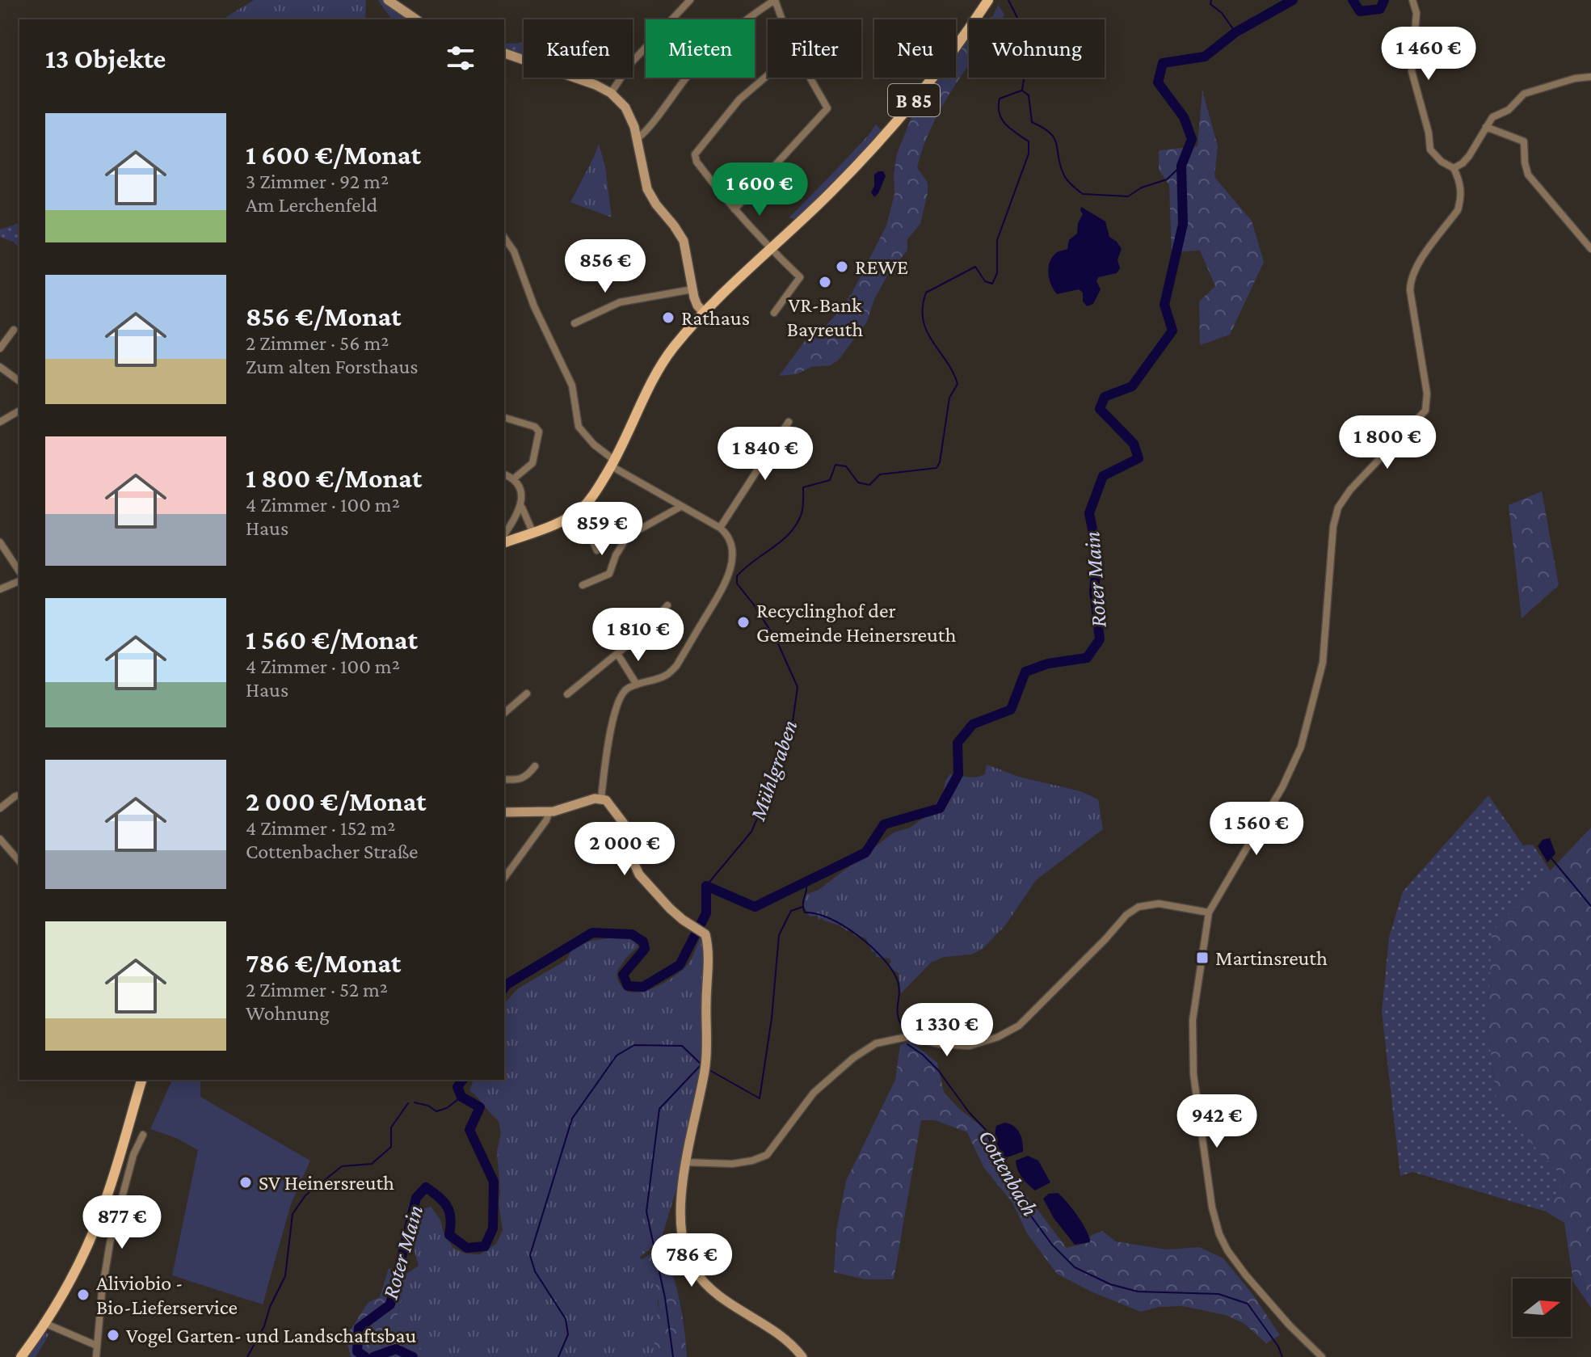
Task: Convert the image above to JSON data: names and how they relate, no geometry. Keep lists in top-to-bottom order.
{
  "streets": {
    "main road": ["B 85"]
  },
  "water": ["Roter Main", "Mühlgraben", "Cottenbach"],
  "places": {
    "other": [
      "REWE",
      "VR-Bank Bayreuth",
      "Rathaus",
      "Recyclinghof der Gemeinde Heinersreuth",
      "SV Heinersreuth",
      "Aliviobio - Bio-Lieferservice",
      "Vogel Garten- und Landschaftsbau"
    ],
    "transit": ["Martinsreuth"]
  },
  "north": "right",
  "page": {
    "chip": [
      "Kaufen",
      "Mieten",
      "Filter",
      "Neu",
      "Wohnung"
    ],
    "heading": "13 Objekte",
    "price": [
      "1 460 €",
      "1 600 €",
      "856 €",
      "1 800 €",
      "1 840 €",
      "859 €",
      "1 810 €",
      "1 560 €",
      "2 000 €",
      "1 330 €",
      "942 €",
      "877 €",
      "786 €"
    ],
    "list": [
      {
        "name": "1 600 €/Monat",
        "note": "3 Zimmer · 92 m² · Am Lerchenfeld"
      },
      {
        "name": "856 €/Monat",
        "note": "2 Zimmer · 56 m² · Zum alten Forsthaus"
      },
      {
        "name": "1 800 €/Monat",
        "note": "4 Zimmer · 100 m² · Haus"
      },
      {
        "name": "1 560 €/Monat",
        "note": "4 Zimmer · 100 m² · Haus"
      },
      {
        "name": "2 000 €/Monat",
        "note": "4 Zimmer · 152 m² · Cottenbacher Straße"
      },
      {
        "name": "786 €/Monat",
        "note": "2 Zimmer · 52 m² · Wohnung"
      }
    ]
  }
}
